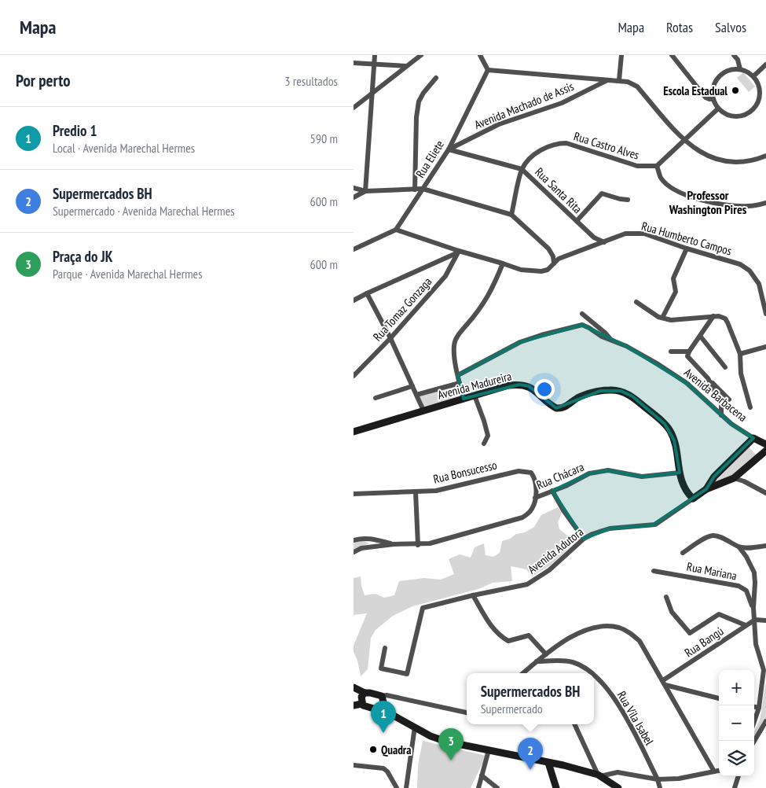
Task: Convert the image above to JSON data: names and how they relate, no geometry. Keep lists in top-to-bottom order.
{
  "streets": {
    "street": [
      "Avenida Machado de Assis",
      "Rua Castro Alves",
      "Rua Eliete",
      "Rua Santa Rita",
      "Rua Humberto Campos",
      "Rua Tomaz Gonzaga",
      "Avenida Madureira",
      "Avenida Barbacena",
      "Rua Bonsucesso",
      "Rua Chácara",
      "Avenida Adutora",
      "Rua Mariana",
      "Rua Bangú",
      "Rua Vila Isabel"
    ]
  },
  "crossings": [
    ["Avenida Machado de Assis", "Rua Eliete"],
    ["Avenida Machado de Assis", "Rua Santa Rita"],
    ["Rua Castro Alves", "Rua Santa Rita"],
    ["Rua Eliete", "Rua Santa Rita"],
    ["Rua Eliete", "Rua Humberto Campos"],
    ["Rua Santa Rita", "Rua Humberto Campos"],
    ["Rua Humberto Campos", "Rua Tomaz Gonzaga"],
    ["Avenida Madureira", "Rua Chácara"],
    ["Avenida Madureira", "Avenida Adutora"],
    ["Rua Bonsucesso", "Rua Chácara"]
  ],
  "districts": ["Professor Washington Pires"],
  "places": ["Escola Estadual", "Quadra"],
  "page": {
    "header": "Mapa",
    "nav": ["Mapa", "Rotas", "Salvos"],
    "heading": ["Por perto", "3 resultados"],
    "list": [
      {
        "mark": "1",
        "name": "Predio 1",
        "note": "Local · Avenida Marechal Hermes",
        "value": "590 m"
      },
      {
        "mark": "2",
        "name": "Supermercados BH",
        "note": "Supermercado · Avenida Marechal Hermes",
        "value": "600 m"
      },
      {
        "mark": "3",
        "name": "Praça do JK",
        "note": "Parque · Avenida Marechal Hermes",
        "value": "600 m"
      }
    ],
    "map_buttons": ["+", "−"],
    "popup": ["Supermercados BH", "Supermercado"],
    "pins": ["1", "3", "2"]
  }
}
